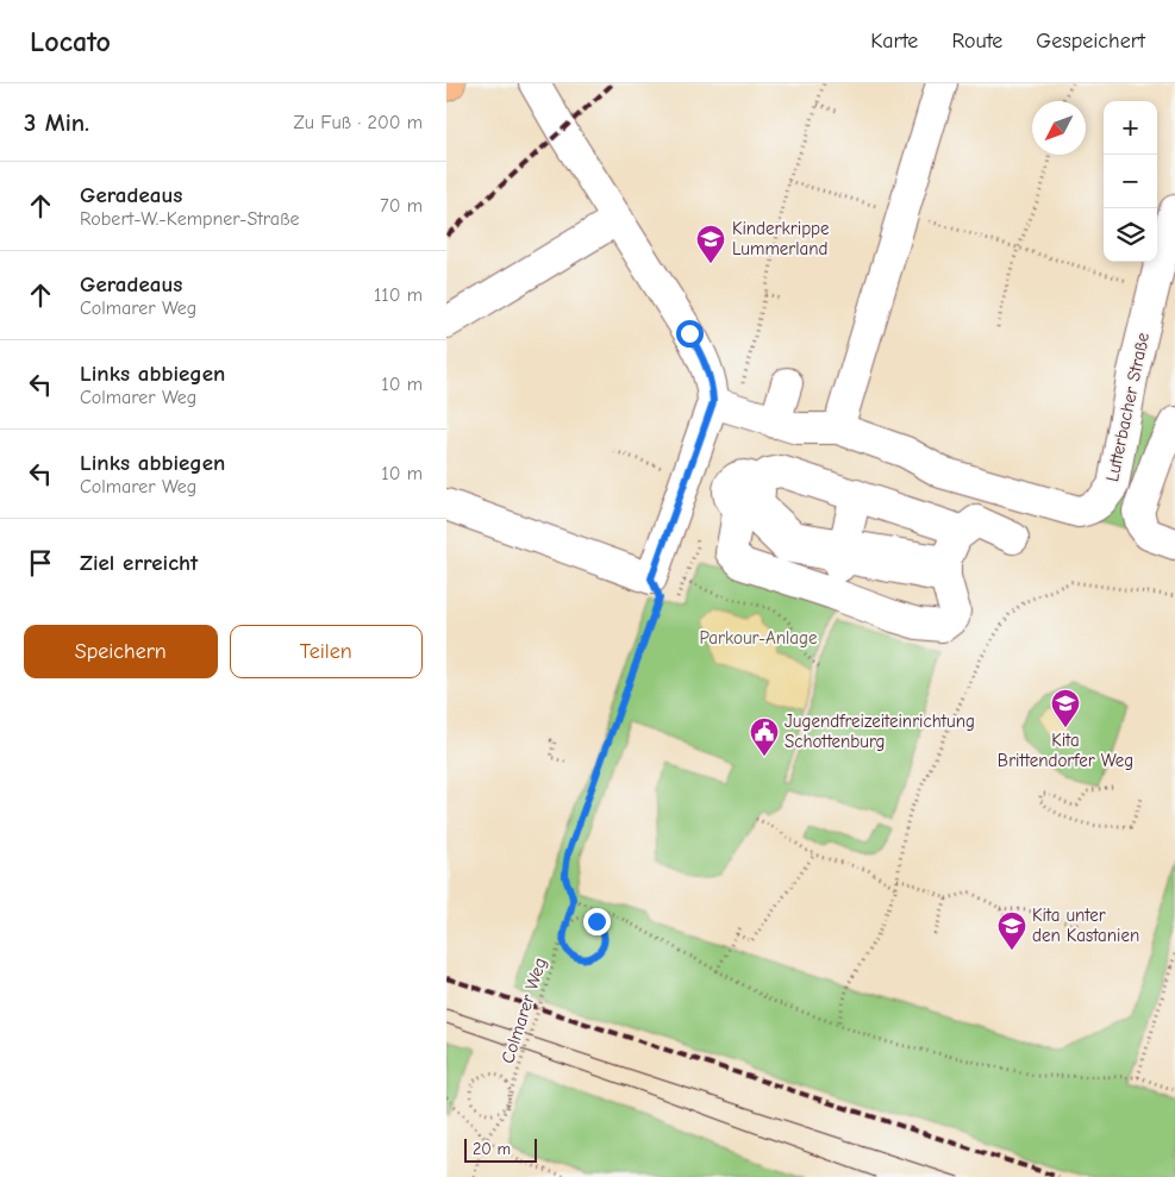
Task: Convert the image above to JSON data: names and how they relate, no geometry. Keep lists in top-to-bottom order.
{
  "streets": {
    "street": ["Lutterbacher Straße"],
    "path": ["Colmarer Weg"]
  },
  "parks": ["Parkour-Anlage"],
  "places": {
    "school or university": ["Kinderkrippe Lummerland", "Kita Brittendorfer Weg", "Kita unter den Kastanien"],
    "public building": ["Jugendfreizeiteinrichtung Schottenburg"]
  },
  "scale_bar": "20 m",
  "north": "bottom left",
  "page": {
    "header": "Locato",
    "nav": ["Karte", "Route", "Gespeichert"],
    "heading": ["3 Min.", "Zu Fuß · 200 m"],
    "map_buttons": ["+", "−"],
    "list": [
      ["Geradeaus", "Robert-W.-Kempner-Straße", "70 m"],
      ["Geradeaus", "Colmarer Weg", "110 m"],
      ["Links abbiegen", "Colmarer Weg", "10 m"],
      ["Links abbiegen", "Colmarer Weg", "10 m"],
      "Ziel erreicht"
    ],
    "buttons": ["Speichern", "Teilen"],
    "scale": "20 m"
  }
}
